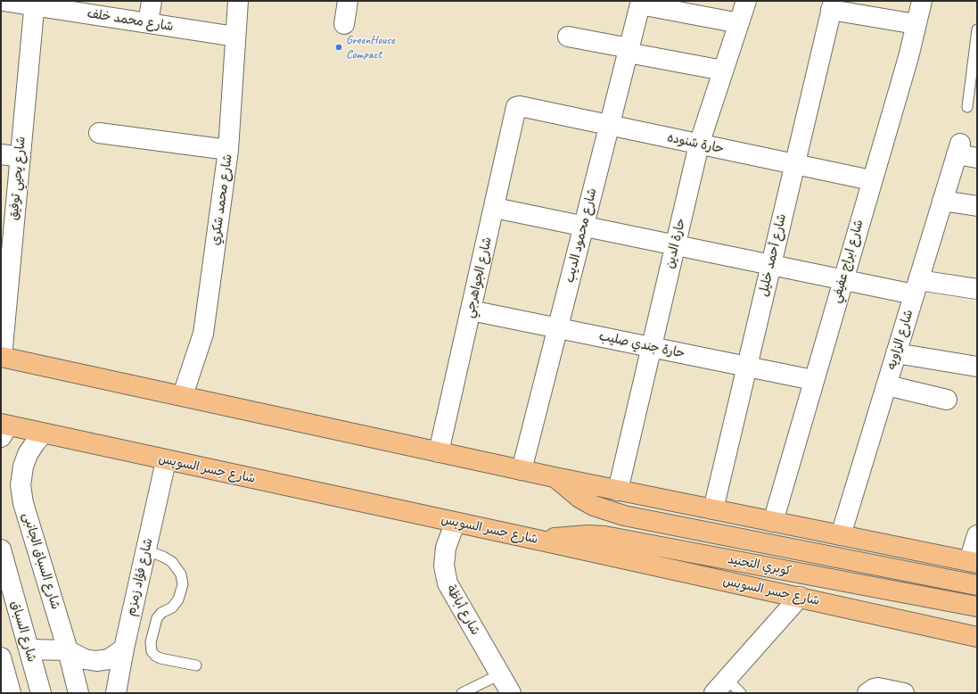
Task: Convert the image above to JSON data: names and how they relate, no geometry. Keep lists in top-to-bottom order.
{
  "streets": {
    "main road": ["شارع جسر السويس", "كوبري التجنيد"],
    "street": [
      "شارع محمد خلف",
      "حارة شنوده",
      "شارع يحيي توفيق",
      "شارع محمد شكري",
      "شارع محمود الديب",
      "حارة الدين",
      "شارع أحمد خليل",
      "شارع ابراج عفيفي",
      "شارع الجواهرجي",
      "شارع الزاويه",
      "حارة جندي صليب",
      "شارع السباق الجانبى",
      "شارع فؤاد زمزم",
      "شارع أباظة",
      "شارع السباق"
    ]
  },
  "crossings": [
    ["شارع محمد خلف", "شارع يحيي توفيق"],
    ["شارع محمد خلف", "شارع محمد شكري"],
    ["حارة شنوده", "شارع محمود الديب"],
    ["حارة شنوده", "حارة الدين"],
    ["حارة شنوده", "شارع أحمد خليل"],
    ["حارة شنوده", "شارع ابراج عفيفي"],
    ["حارة شنوده", "شارع الجواهرجي"],
    ["شارع محمود الديب", "حارة جندي صليب"],
    ["حارة الدين", "حارة جندي صليب"],
    ["شارع أحمد خليل", "حارة جندي صليب"],
    ["شارع ابراج عفيفي", "حارة جندي صليب"],
    ["شارع الجواهرجي", "حارة جندي صليب"],
    ["شارع جسر السويس", "شارع السباق الجانبى"],
    ["شارع جسر السويس", "كوبري التجنيد"],
    ["شارع جسر السويس", "شارع فؤاد زمزم"],
    ["شارع جسر السويس", "شارع أباظة"]
  ],
  "places": ["GreenHouse Compact"]
}
